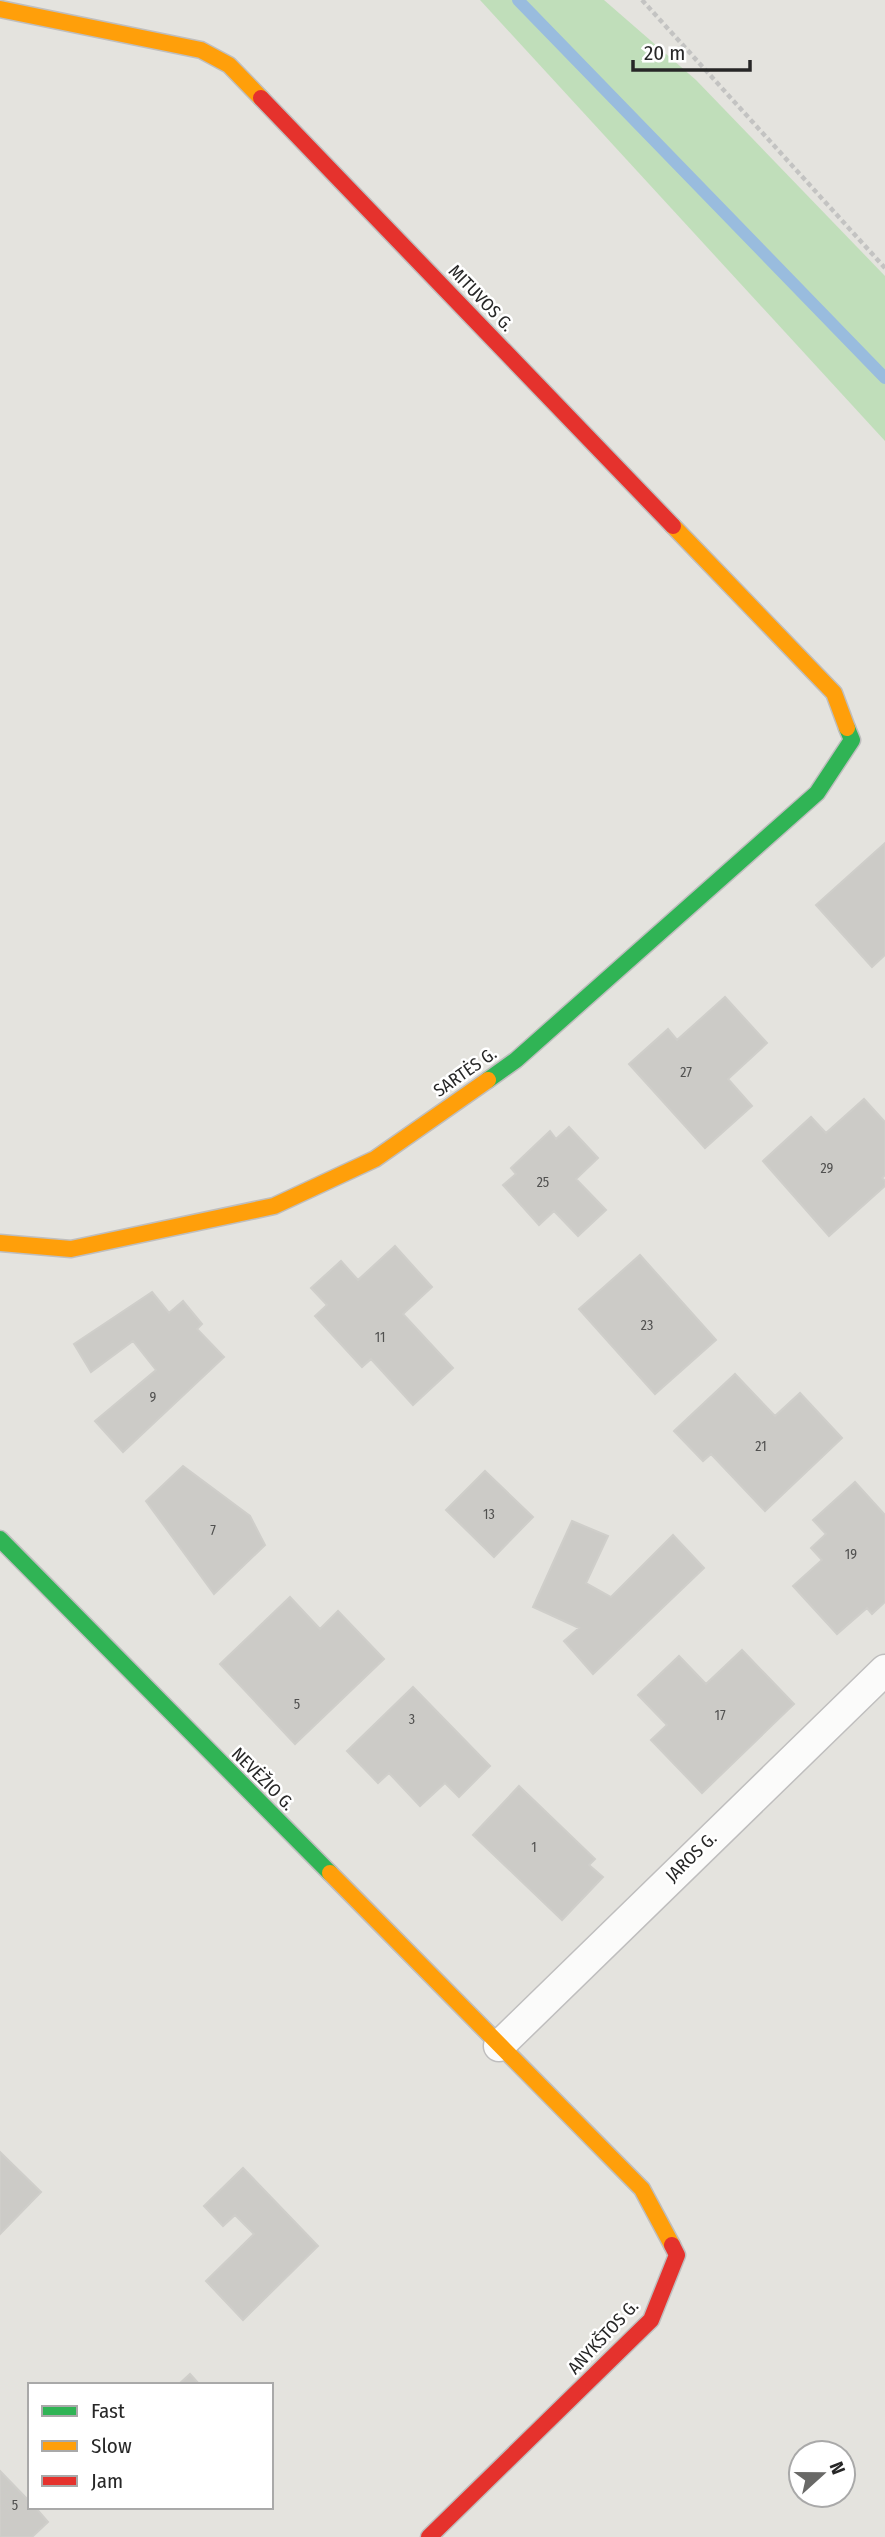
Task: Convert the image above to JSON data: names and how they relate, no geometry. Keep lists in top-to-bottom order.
{
  "streets": {
    "street": [
      "MITUVOS G.",
      "SARTĖS G.",
      "NEVĖŽIO G.",
      "JAROS G.",
      "ANYKŠTOS G."
    ]
  },
  "crossings": [
    ["MITUVOS G.", "SARTĖS G."],
    ["NEVĖŽIO G.", "JAROS G."],
    ["NEVĖŽIO G.", "ANYKŠTOS G."],
    ["JAROS G.", "ANYKŠTOS G."]
  ],
  "house_numbers": [
    "27",
    "29",
    "25",
    "23",
    "11",
    "9",
    "21",
    "13",
    "7",
    "19",
    "5",
    "17",
    "3",
    "1",
    "5"
  ],
  "legend": ["Fast", "Slow", "Jam"],
  "scale_bar": "20 m",
  "north": "right"
}
